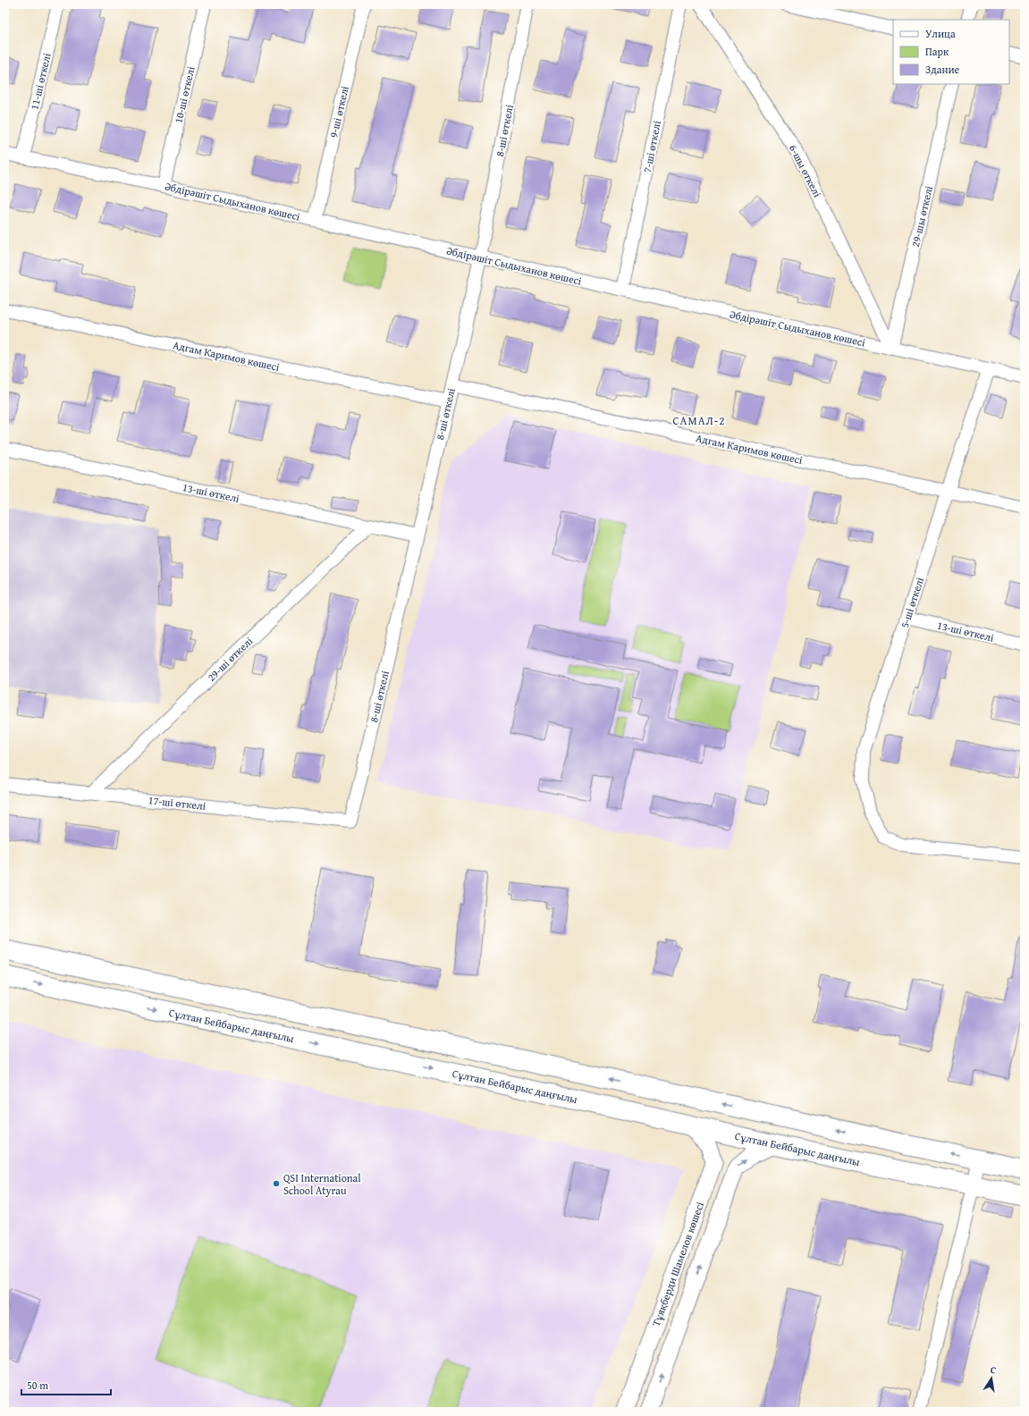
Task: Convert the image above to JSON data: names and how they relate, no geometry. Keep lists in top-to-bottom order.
{
  "streets": {
    "main road": ["Сұлтан Бейбарыс даңғылы"],
    "street": [
      "11-ші өткелі",
      "10-ші өткелі",
      "9-ші өткелі",
      "8-ші өткелі",
      "7-ші өткелі",
      "6-шы өткелі",
      "Әбдірәшіт Сыдыханов көшесі",
      "29-шы өткелі",
      "Адгам Каримов көшесі",
      "13-ші өткелі",
      "5-ші өткелі",
      "29-ші өткелі",
      "17-ші өткелі",
      "Тұяқберди Шамелов көшесі"
    ]
  },
  "crossings": [
    ["11-ші өткелі", "Әбдірәшіт Сыдыханов көшесі"],
    ["10-ші өткелі", "Әбдірәшіт Сыдыханов көшесі"],
    ["9-ші өткелі", "Әбдірәшіт Сыдыханов көшесі"],
    ["8-ші өткелі", "Әбдірәшіт Сыдыханов көшесі"],
    ["8-ші өткелі", "Адгам Каримов көшесі"],
    ["8-ші өткелі", "13-ші өткелі"],
    ["8-ші өткелі", "17-ші өткелі"],
    ["7-ші өткелі", "Әбдірәшіт Сыдыханов көшесі"],
    ["6-шы өткелі", "Әбдірәшіт Сыдыханов көшесі"],
    ["6-шы өткелі", "29-шы өткелі"],
    ["Әбдірәшіт Сыдыханов көшесі", "29-шы өткелі"],
    ["Әбдірәшіт Сыдыханов көшесі", "5-ші өткелі"],
    ["Адгам Каримов көшесі", "5-ші өткелі"],
    ["13-ші өткелі", "5-ші өткелі"],
    ["13-ші өткелі", "29-ші өткелі"],
    ["29-ші өткелі", "17-ші өткелі"],
    ["Сұлтан Бейбарыс даңғылы", "Тұяқберди Шамелов көшесі"]
  ],
  "districts": ["САМАЛ-2"],
  "places": ["QSI International School Atyrau"],
  "legend": ["Улица", "Парк", "Здание"],
  "scale_bar": "50 m",
  "north": "top"
}
